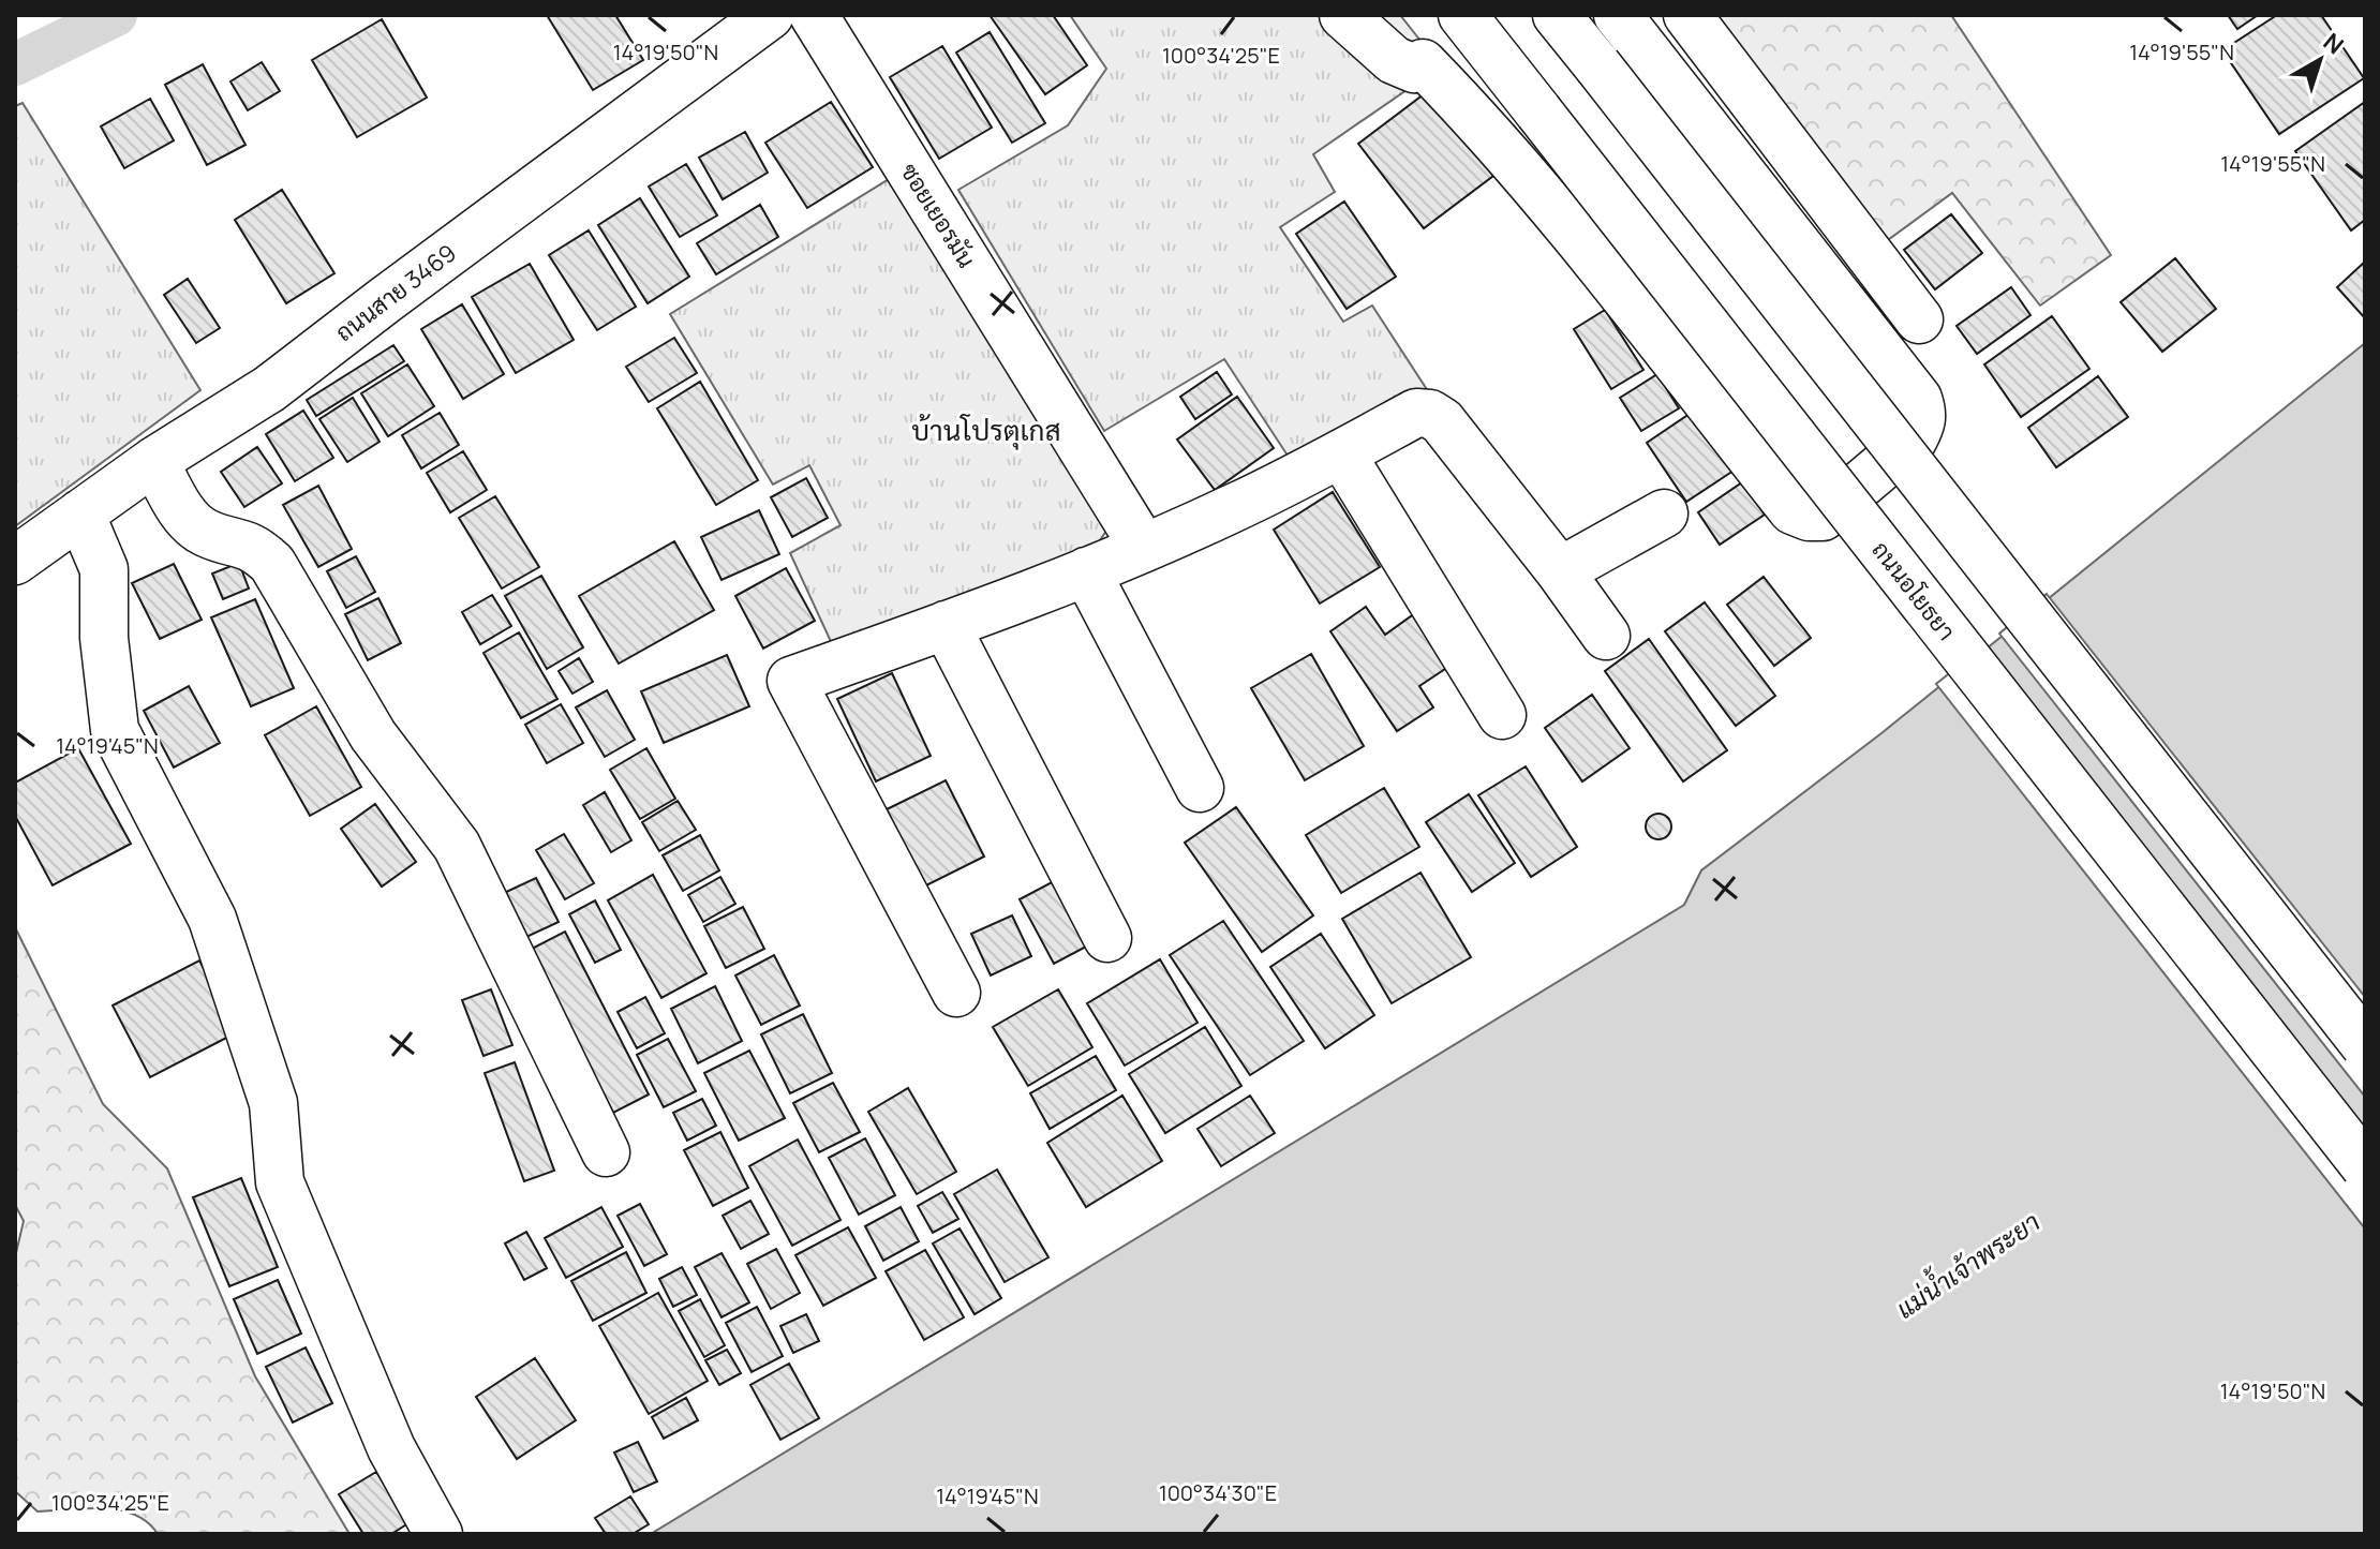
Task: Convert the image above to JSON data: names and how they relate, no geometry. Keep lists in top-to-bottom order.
{
  "streets": {
    "street": ["ซอยเยอรมัน", "ถนนสาย 3469", "ถนนอโยธยา"]
  },
  "districts": ["บ้านโปรตุเกส"],
  "water": ["แม่น้ำเจ้าพระยา"],
  "north": "top right",
  "coordinates": [
    "14°19'50\"N",
    "14°19'55\"N",
    "100°34'25\"E",
    "14°19'45\"N",
    "100°34'30\"E"
  ]
}
